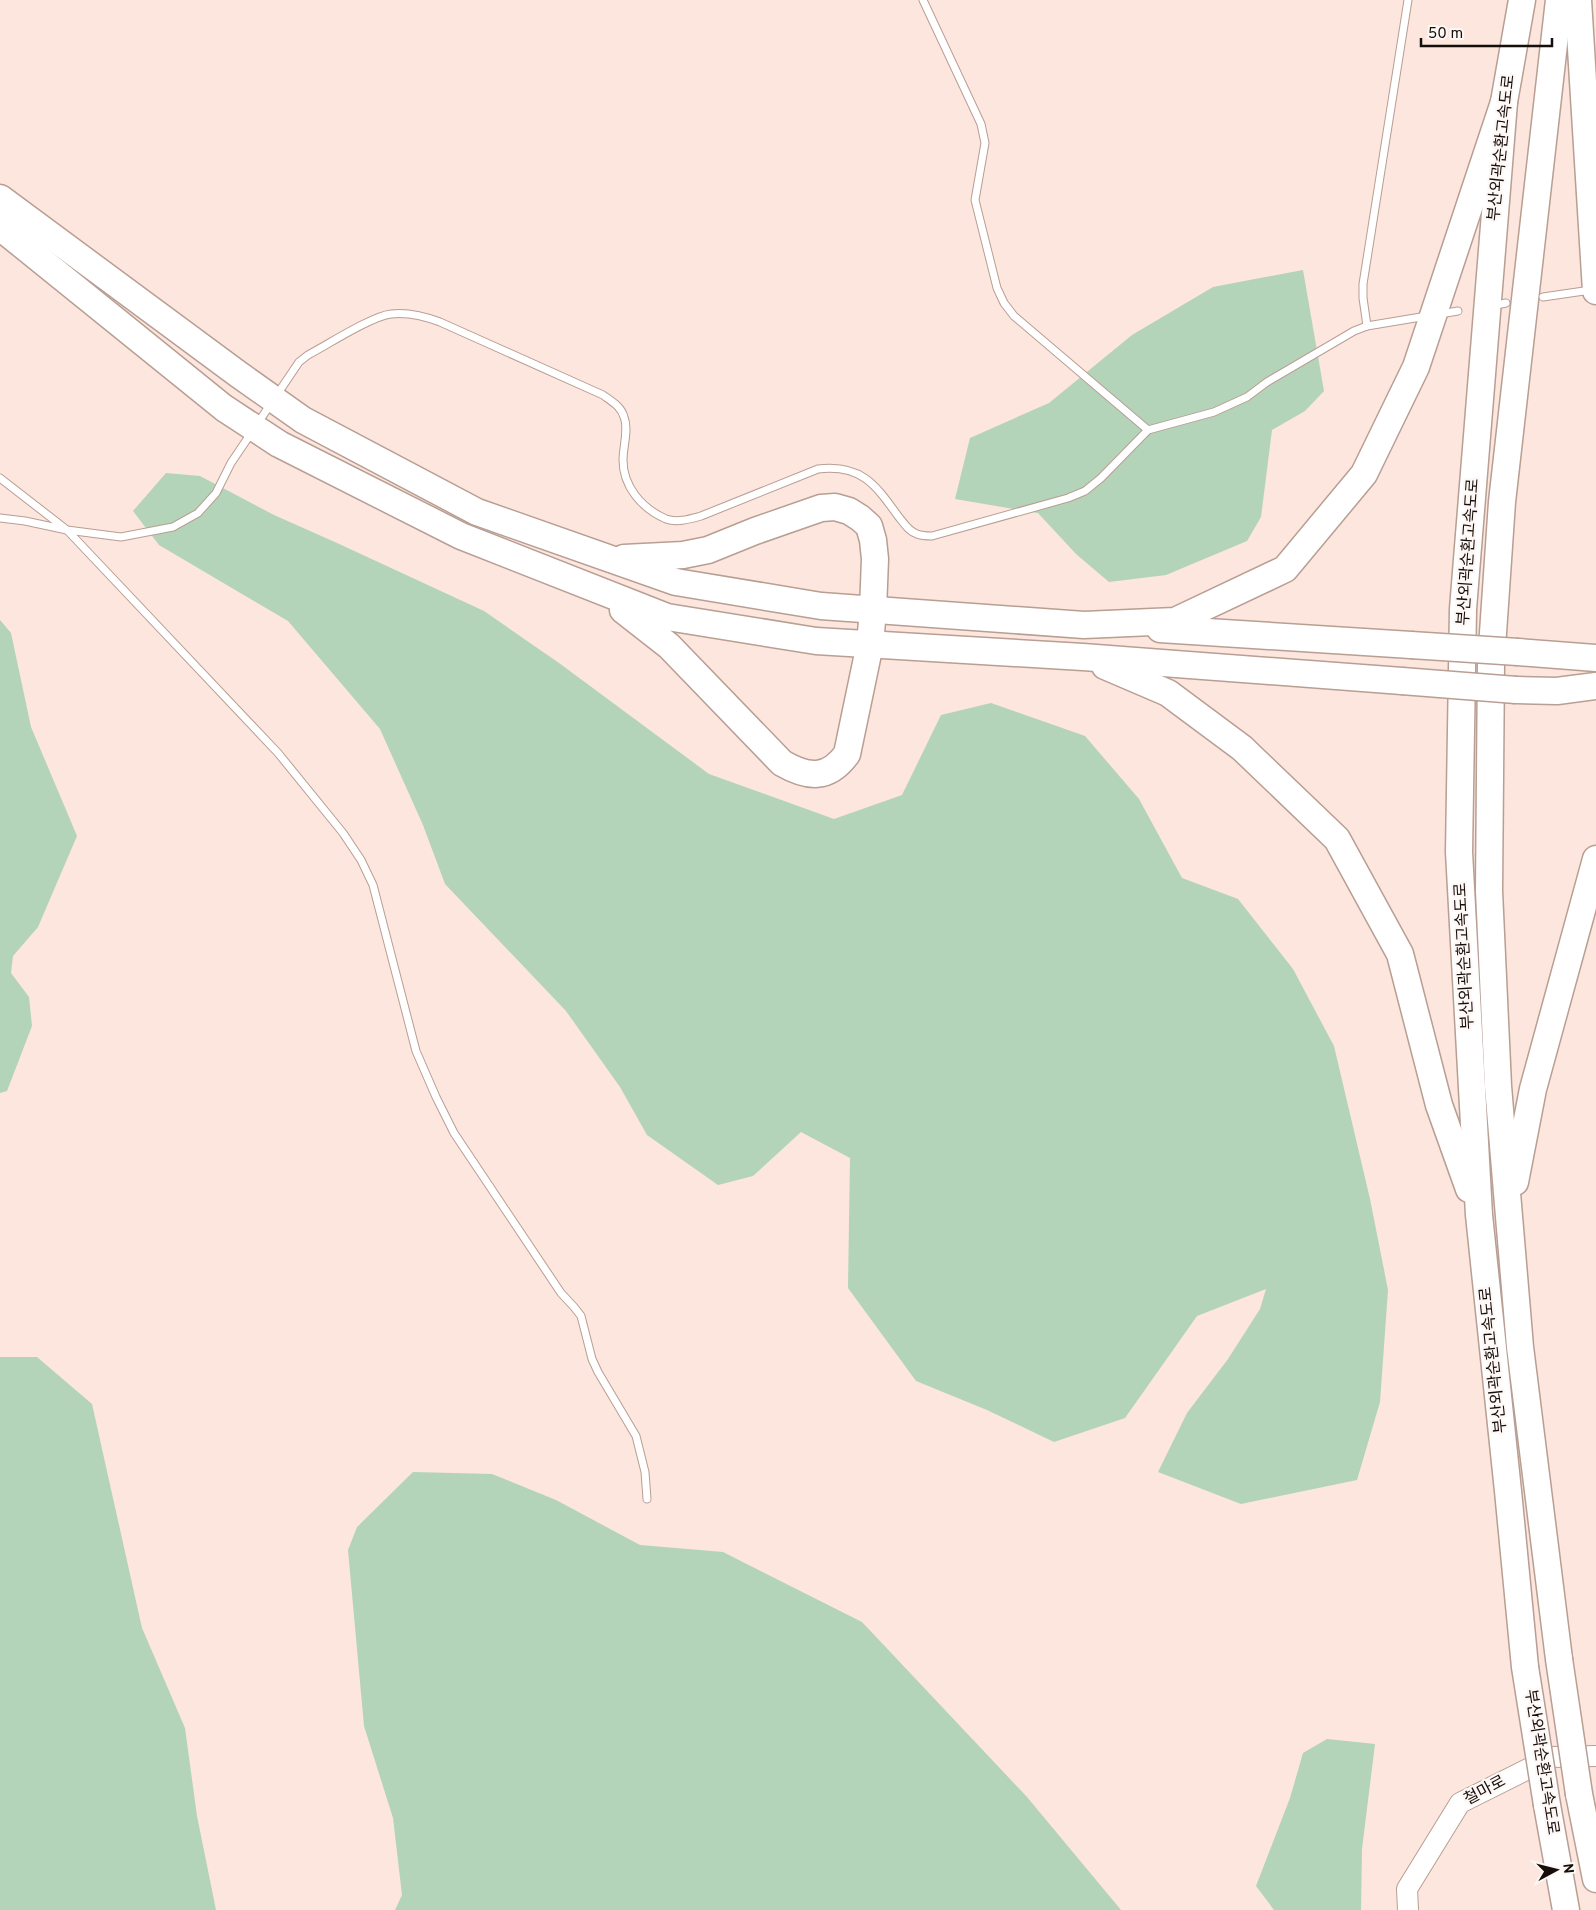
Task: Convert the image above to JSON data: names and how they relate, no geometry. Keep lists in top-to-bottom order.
{
  "streets": {
    "highway": ["부산외곽순환고속도로"],
    "main road": ["철마로"]
  },
  "scale_bar": "50 m",
  "north": "right"
}
